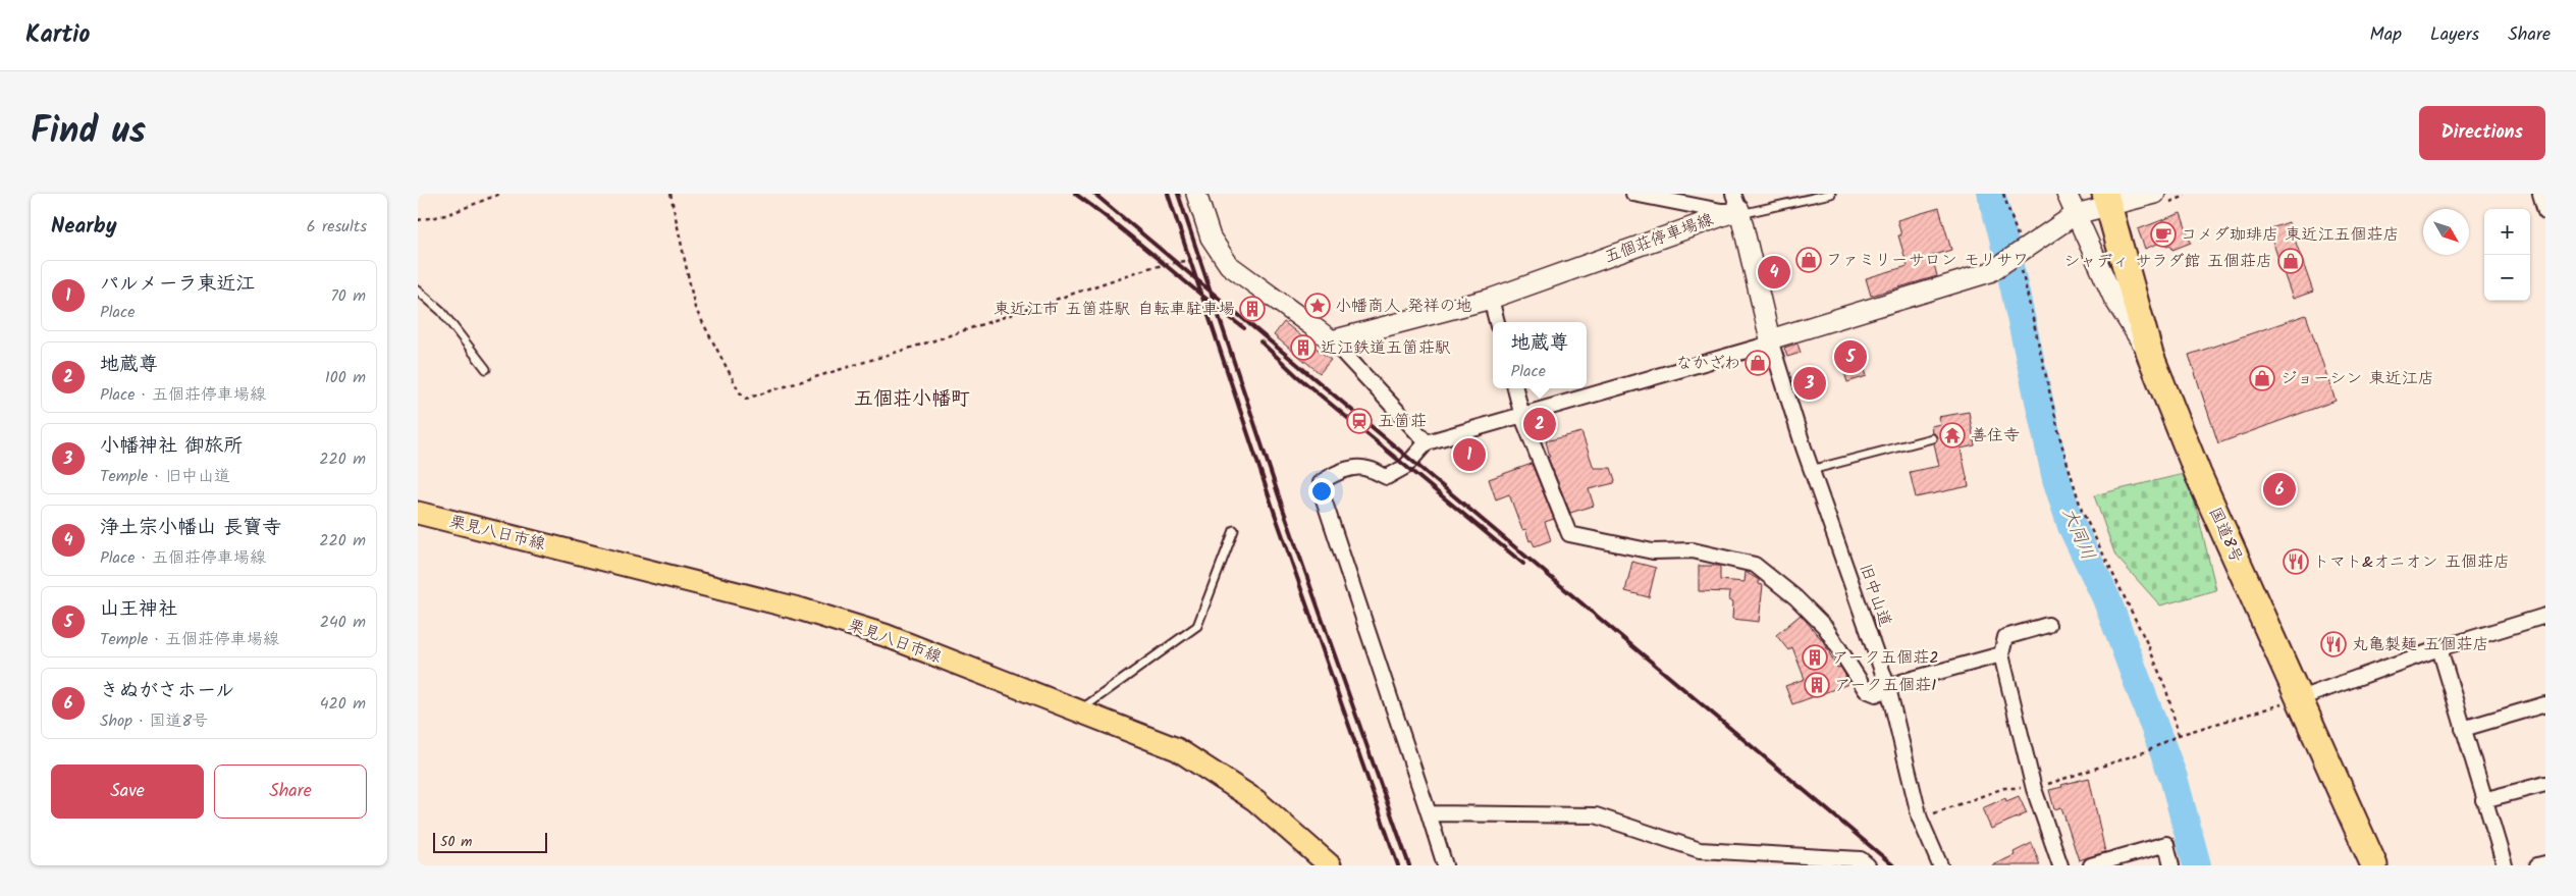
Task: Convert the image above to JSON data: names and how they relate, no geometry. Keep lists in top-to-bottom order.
{
  "streets": {
    "highway": ["国道8号"],
    "main road": ["五個荘停車場線", "栗見八日市線"],
    "street": ["旧中山道"]
  },
  "districts": ["五個荘小幡町"],
  "water": ["大同川"],
  "places": {
    "cafe": ["コメダ珈琲店 東近江五個荘店"],
    "shop": [
      "ファミリーサロン モリサワ",
      "シャディ サラダ館 五個荘店",
      "なかざわ",
      "ジョーシン 東近江店"
    ],
    "place": ["小幡商人 発祥の地"],
    "building": [
      "東近江市 五箇荘駅 自転車駐車場",
      "近江鉄道五箇荘駅",
      "アーク五個荘2",
      "アーク五個荘1"
    ],
    "station": ["五箇荘"],
    "temple": ["善住寺"],
    "restaurant": ["トマト&オニオン 五個荘店", "丸亀製麺 五個荘店"]
  },
  "scale_bar": "50 m",
  "north": "bottom right",
  "page": {
    "header": "Kartio",
    "nav": ["Map", "Layers", "Share"],
    "title": "Find us",
    "buttons": [
      "Directions",
      ["Save", "Share"]
    ],
    "heading": ["Nearby", "6 results"],
    "map_buttons": ["+", "−"],
    "pins": [
      "4",
      "5",
      "3",
      "2",
      "1",
      "6"
    ],
    "list": [
      {
        "mark": "1",
        "name": "パルメーラ東近江",
        "note": "Place",
        "value": "70 m"
      },
      {
        "mark": "2",
        "name": "地蔵尊",
        "note": "Place · 五個荘停車場線",
        "value": "100 m"
      },
      {
        "mark": "3",
        "name": "小幡神社 御旅所",
        "note": "Temple · 旧中山道",
        "value": "220 m"
      },
      {
        "mark": "4",
        "name": "浄土宗小幡山 長寶寺",
        "note": "Place · 五個荘停車場線",
        "value": "220 m"
      },
      {
        "mark": "5",
        "name": "山王神社",
        "note": "Temple · 五個荘停車場線",
        "value": "240 m"
      },
      {
        "mark": "6",
        "name": "きぬがさホール",
        "note": "Shop · 国道8号",
        "value": "420 m"
      }
    ],
    "popup": ["地蔵尊", "Place"],
    "scale": "50 m"
  }
}
